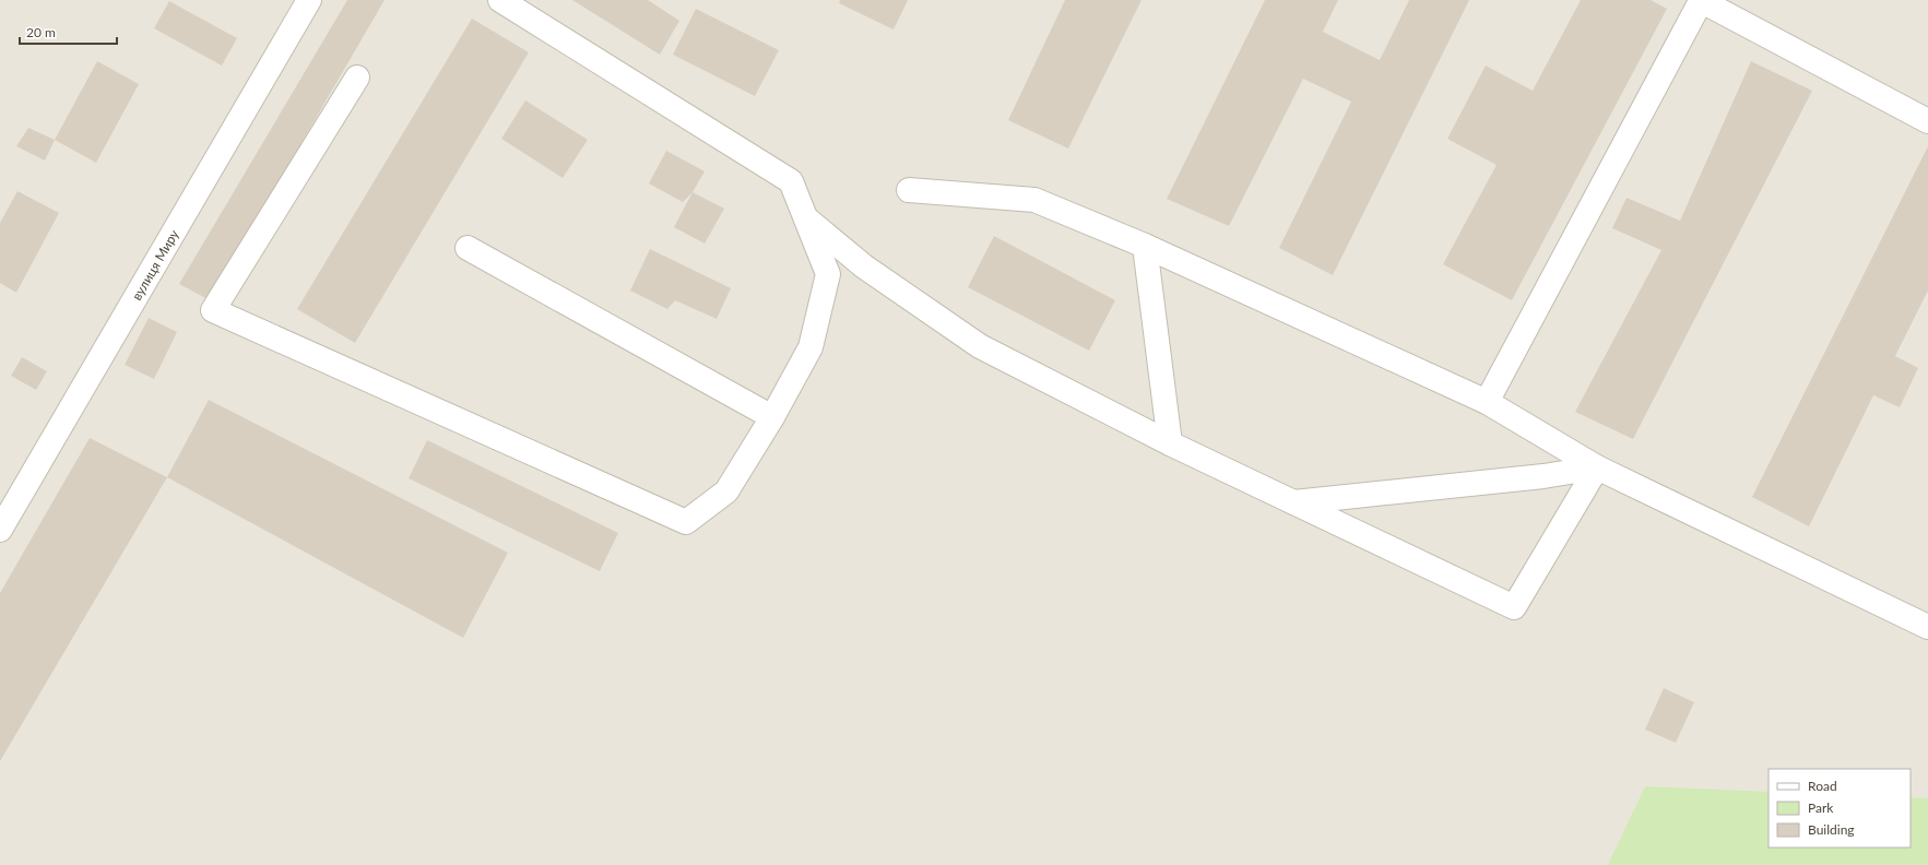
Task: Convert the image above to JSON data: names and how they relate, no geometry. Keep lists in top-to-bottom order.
{
  "streets": {
    "street": ["вулиця Миру"]
  },
  "legend": ["Road", "Park", "Building"],
  "scale_bar": "20 m"
}
